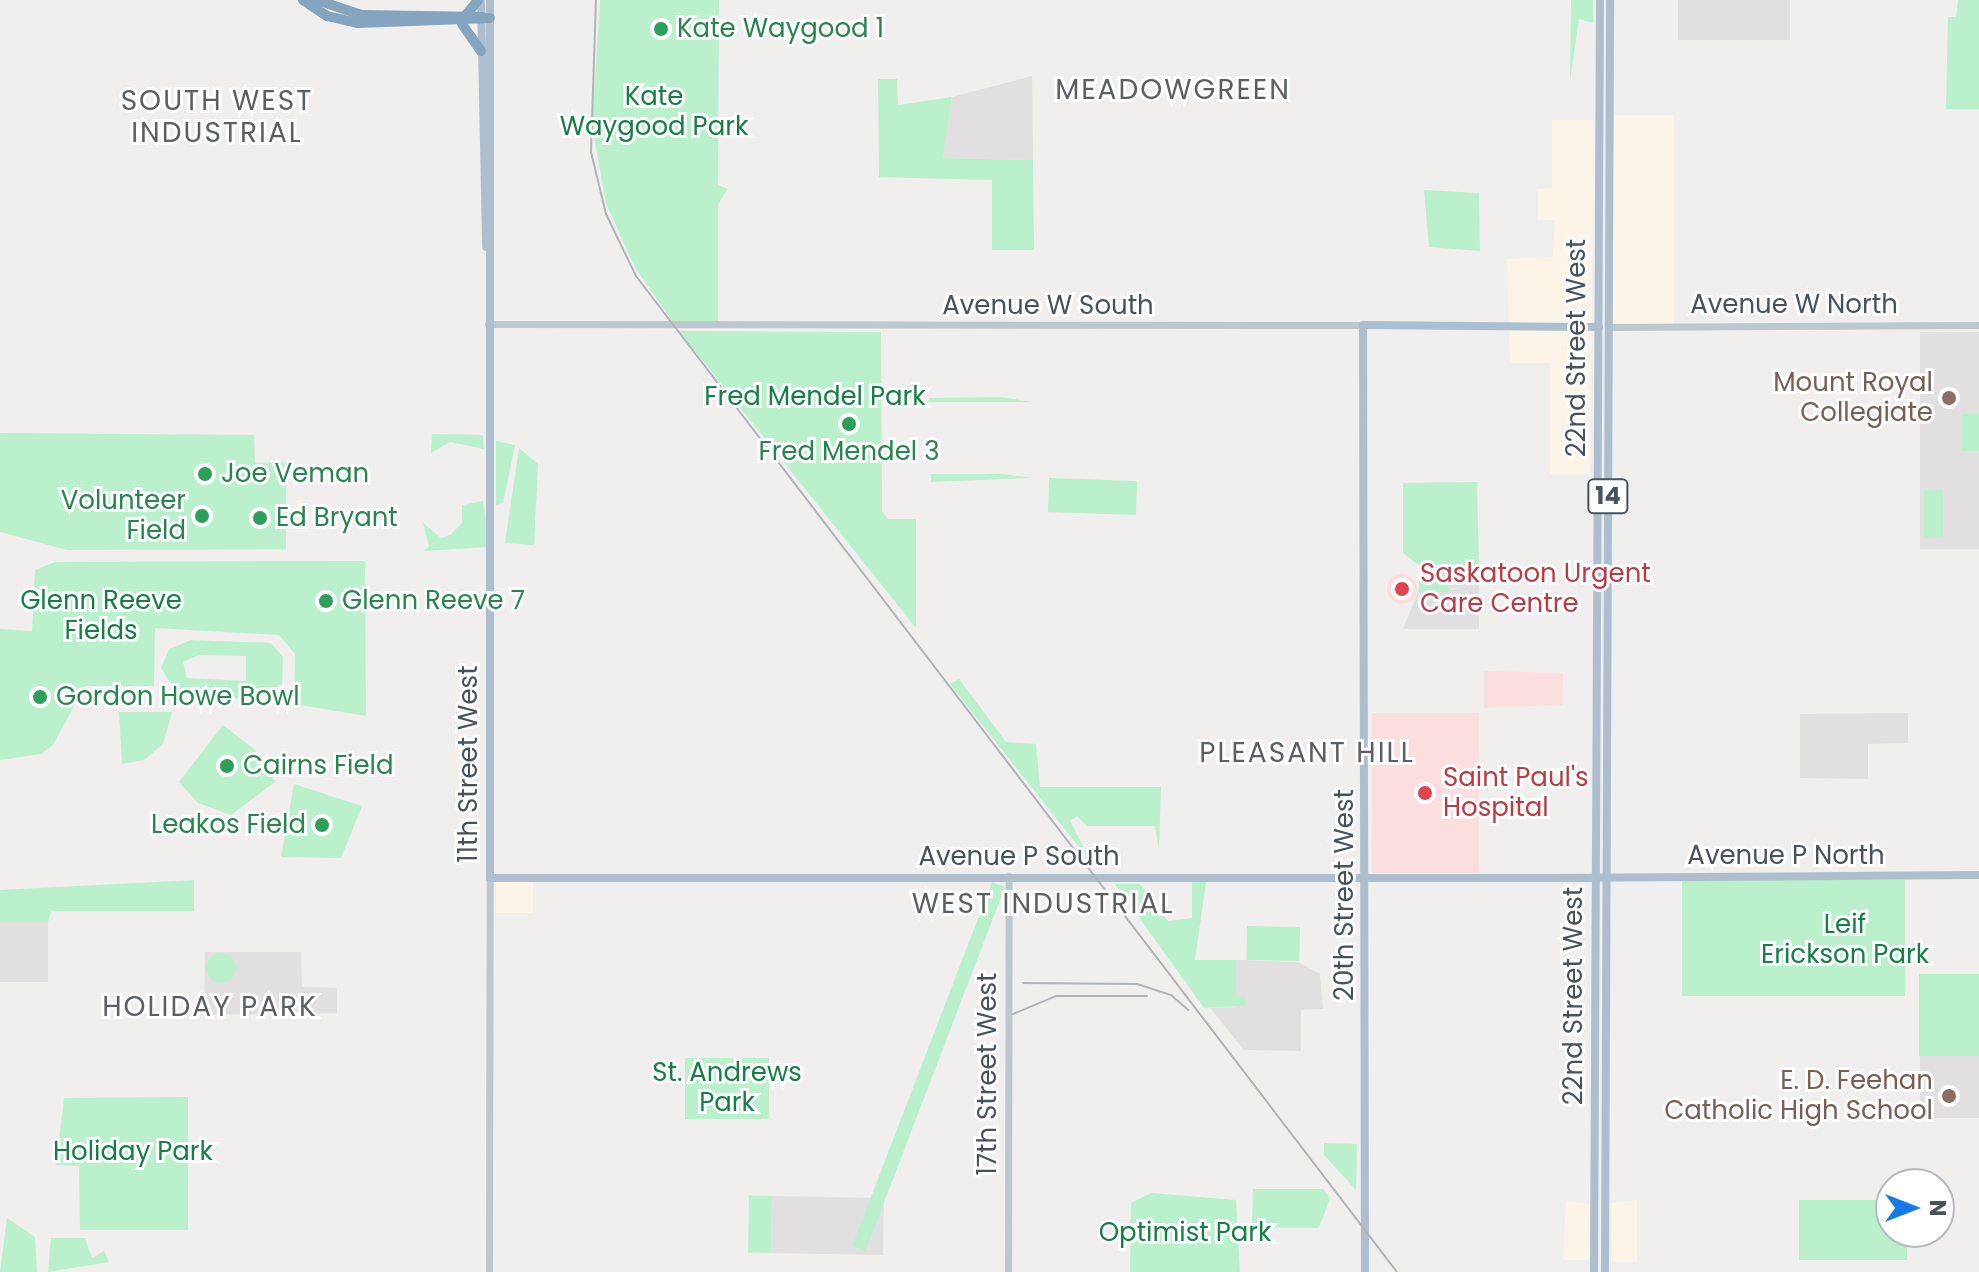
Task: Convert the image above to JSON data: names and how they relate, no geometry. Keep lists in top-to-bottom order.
{
  "streets": {
    "main road": [
      "Avenue W South",
      "22nd Street West",
      "14",
      "11th Street West",
      "Avenue P North",
      "Avenue P South",
      "20th Street West"
    ],
    "street": ["Avenue W North", "17th Street West"]
  },
  "crossings": [
    ["Avenue W North", "Avenue W South"],
    ["Avenue W North", "22nd Street West"],
    ["Avenue W South", "22nd Street West"],
    ["Avenue W South", "11th Street West"],
    ["Avenue W South", "20th Street West"],
    ["22nd Street West", "Avenue P North"],
    ["22nd Street West", "Avenue P South"],
    ["11th Street West", "Avenue P South"],
    ["Avenue P North", "Avenue P South"],
    ["Avenue P South", "20th Street West"],
    ["Avenue P South", "17th Street West"]
  ],
  "districts": [
    "MEADOWGREEN",
    "SOUTH WEST INDUSTRIAL",
    "PLEASANT HILL",
    "WEST INDUSTRIAL",
    "HOLIDAY PARK"
  ],
  "parks": [
    "Kate Waygood Park",
    "Fred Mendel Park",
    "Glenn Reeve Fields",
    "Leif Erickson Park",
    "St. Andrews Park",
    "Holiday Park",
    "Optimist Park"
  ],
  "places": [
    "Kate Waygood 1",
    "Mount Royal Collegiate",
    "Fred Mendel 3",
    "Joe Veman",
    "Volunteer Field",
    "Ed Bryant",
    "Saskatoon Urgent Care Centre",
    "Glenn Reeve 7",
    "Gordon Howe Bowl",
    "Cairns Field",
    "Saint Paul's Hospital",
    "Leakos Field",
    "E. D. Feehan Catholic High School"
  ],
  "north": "right"
}
